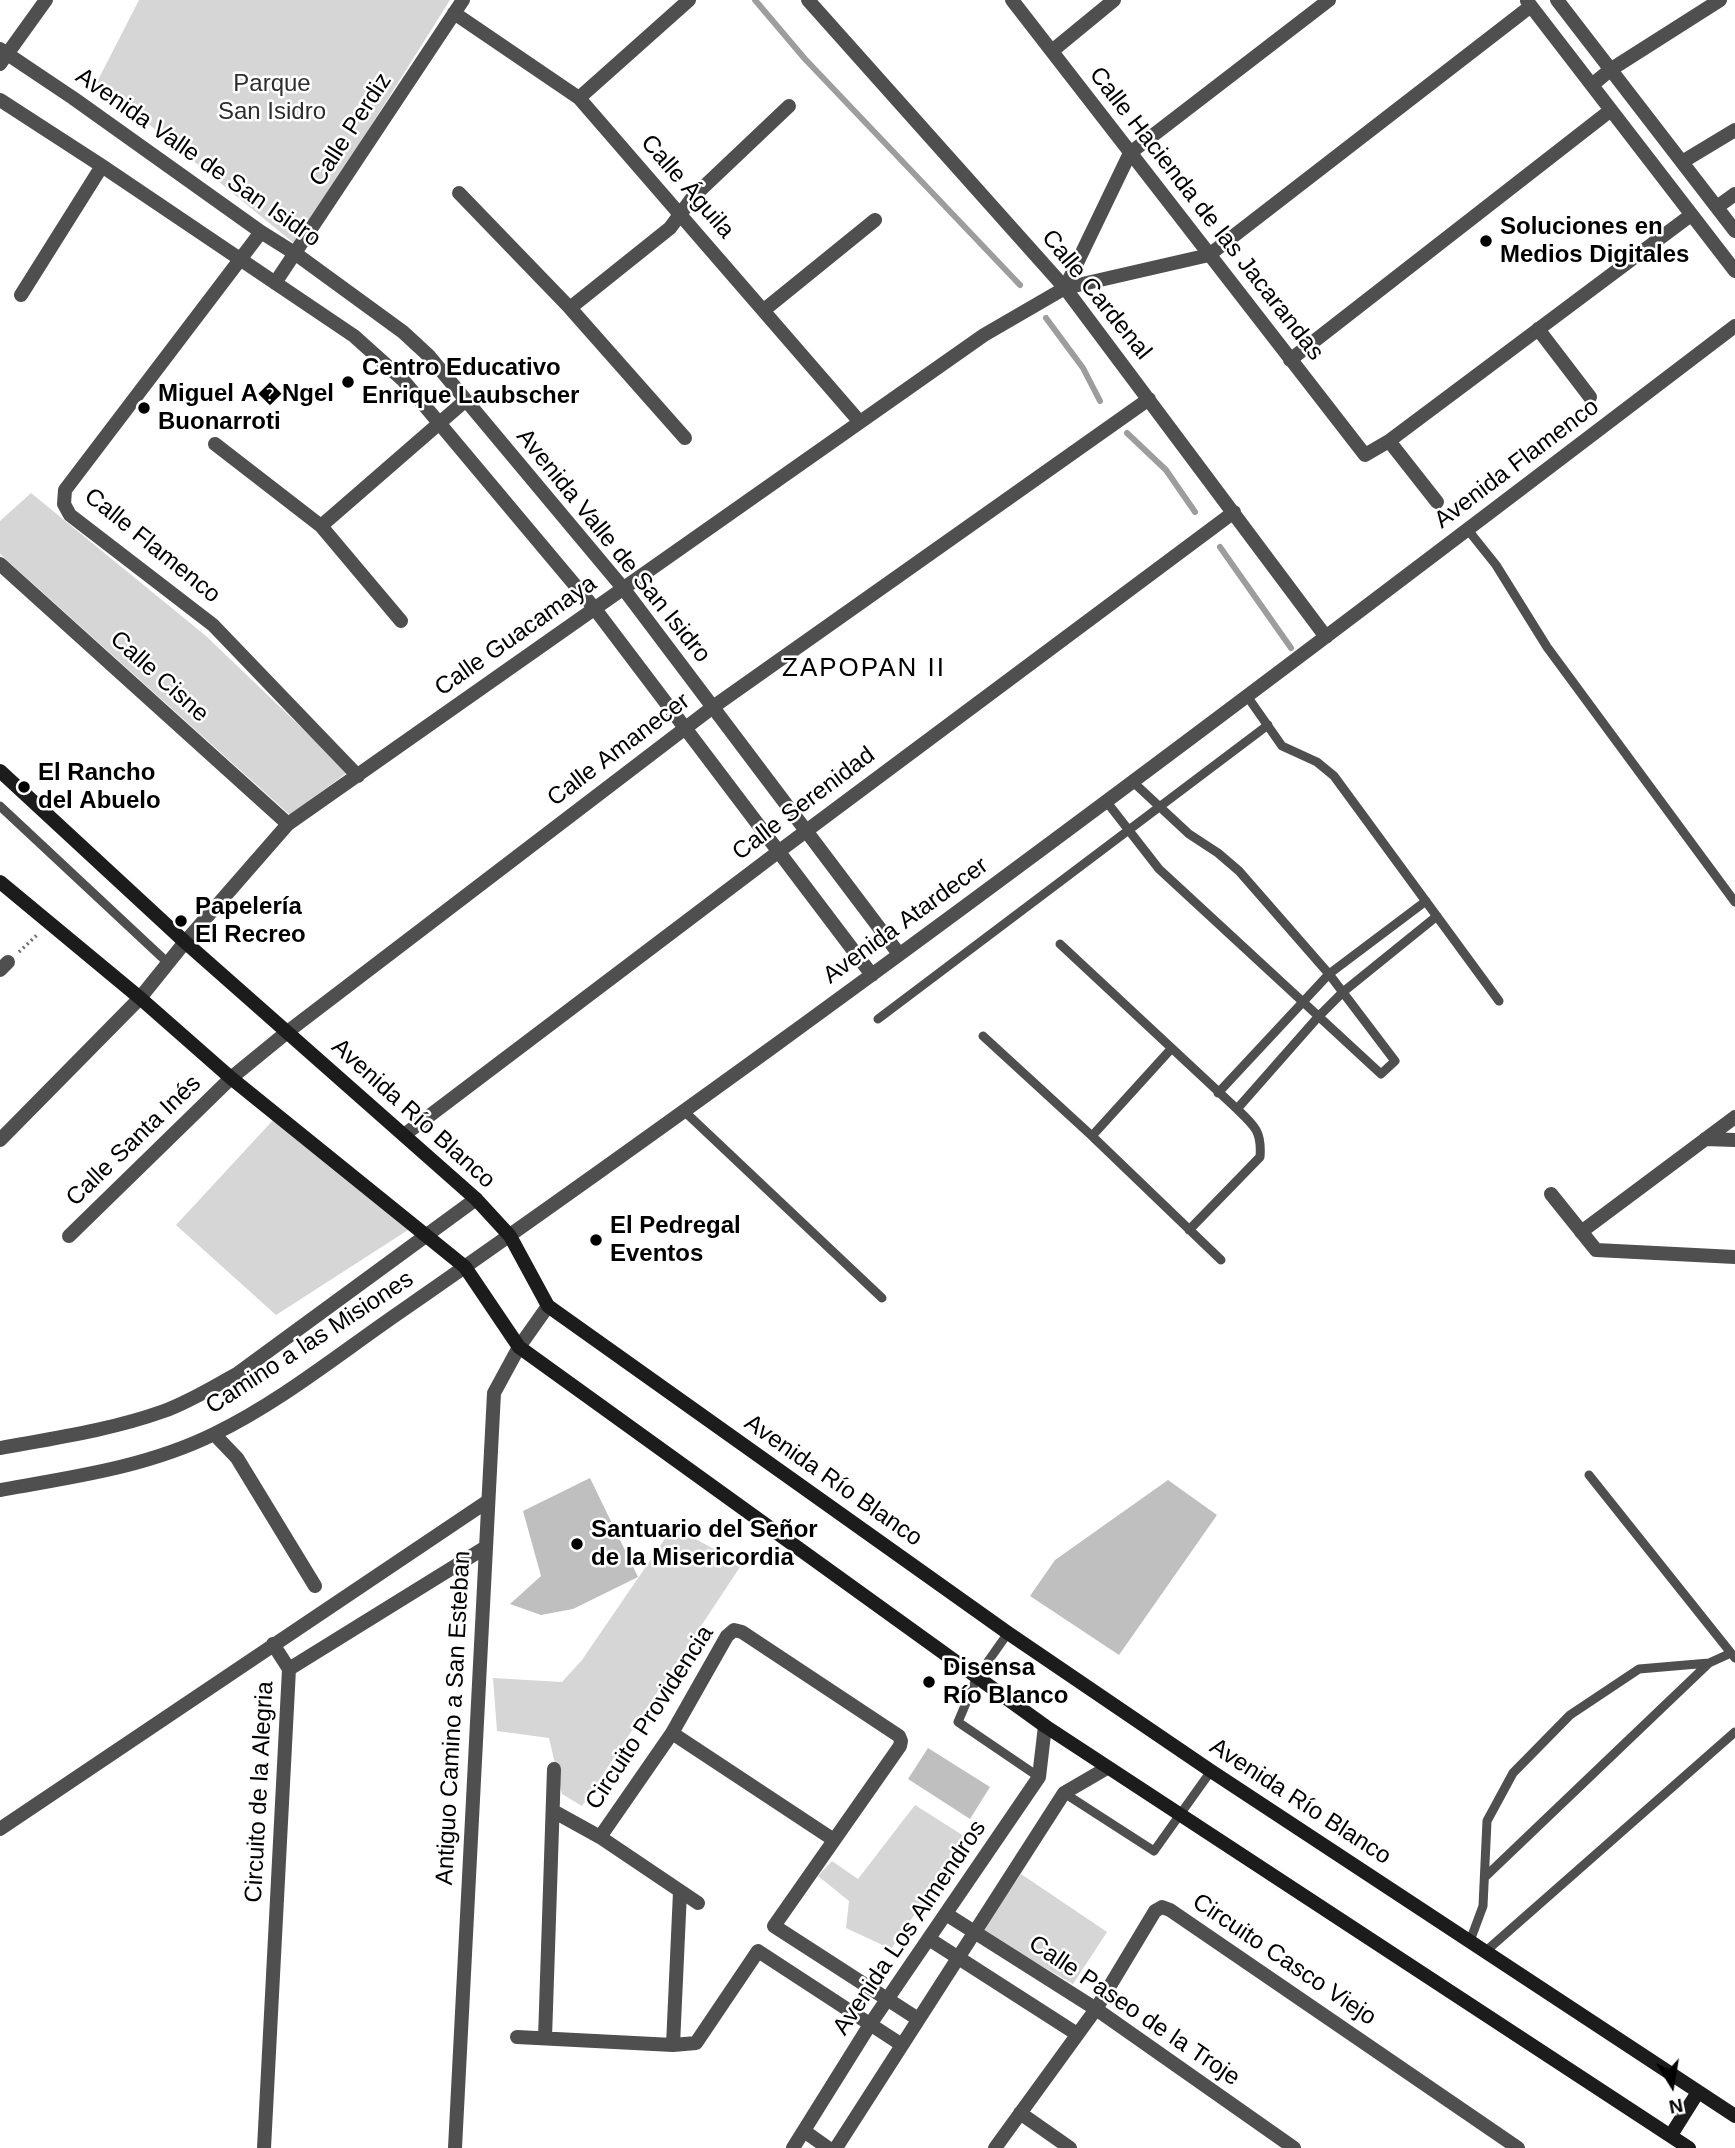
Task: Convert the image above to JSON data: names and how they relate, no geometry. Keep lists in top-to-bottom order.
{
  "streets": {
    "street": [
      "Calle Perdiz",
      "Avenida Valle de San Isidro",
      "Calle Águila",
      "Calle Hacienda de las Jacarandas",
      "Calle Cardenal",
      "Avenida Flamenco",
      "Calle Flamenco",
      "Calle Guacamaya",
      "Calle Cisne",
      "Calle Amanecer",
      "Calle Serenidad",
      "Avenida Atardecer",
      "Avenida Río Blanco",
      "Calle Santa Inés",
      "Camino a las Misiones",
      "Antiguo Camino a San Esteban",
      "Circuito Providencia",
      "Circuito de la Alegria",
      "Avenida Los Almendros",
      "Circuito Casco Viejo",
      "Calle Paseo de la Troje"
    ]
  },
  "crossings": [
    ["Calle Perdiz", "Avenida Valle de San Isidro"],
    ["Calle Perdiz", "Calle Águila"],
    ["Avenida Valle de San Isidro", "Calle Flamenco"],
    ["Avenida Valle de San Isidro", "Calle Guacamaya"],
    ["Avenida Valle de San Isidro", "Calle Amanecer"],
    ["Avenida Valle de San Isidro", "Calle Serenidad"],
    ["Avenida Valle de San Isidro", "Avenida Atardecer"],
    ["Calle Águila", "Calle Guacamaya"],
    ["Calle Hacienda de las Jacarandas", "Calle Guacamaya"],
    ["Calle Cardenal", "Avenida Flamenco"],
    ["Calle Cardenal", "Calle Guacamaya"],
    ["Calle Cardenal", "Calle Amanecer"],
    ["Calle Cardenal", "Calle Serenidad"],
    ["Calle Cardenal", "Avenida Atardecer"],
    ["Avenida Flamenco", "Avenida Atardecer"],
    ["Calle Flamenco", "Calle Guacamaya"],
    ["Calle Guacamaya", "Calle Cisne"],
    ["Calle Guacamaya", "Avenida Río Blanco"],
    ["Calle Amanecer", "Avenida Río Blanco"],
    ["Calle Amanecer", "Calle Santa Inés"],
    ["Calle Serenidad", "Avenida Río Blanco"],
    ["Avenida Atardecer", "Avenida Río Blanco"],
    ["Avenida Atardecer", "Camino a las Misiones"],
    ["Avenida Río Blanco", "Camino a las Misiones"],
    ["Avenida Río Blanco", "Antiguo Camino a San Esteban"],
    ["Antiguo Camino a San Esteban", "Circuito de la Alegria"],
    ["Circuito Providencia", "Avenida Los Almendros"],
    ["Avenida Los Almendros", "Calle Paseo de la Troje"],
    ["Circuito Casco Viejo", "Calle Paseo de la Troje"]
  ],
  "districts": ["ZAPOPAN II"],
  "parks": ["Parque San Isidro"],
  "places": [
    "Soluciones en Medios Digitales",
    "Centro Educativo Enrique Laubscher",
    "Miguel A�Ngel Buonarroti",
    "El Rancho del Abuelo",
    "Papelería El Recreo",
    "El Pedregal Eventos",
    "Santuario del Señor de la Misericordia",
    "Disensa Río Blanco"
  ],
  "north": "bottom"
}
